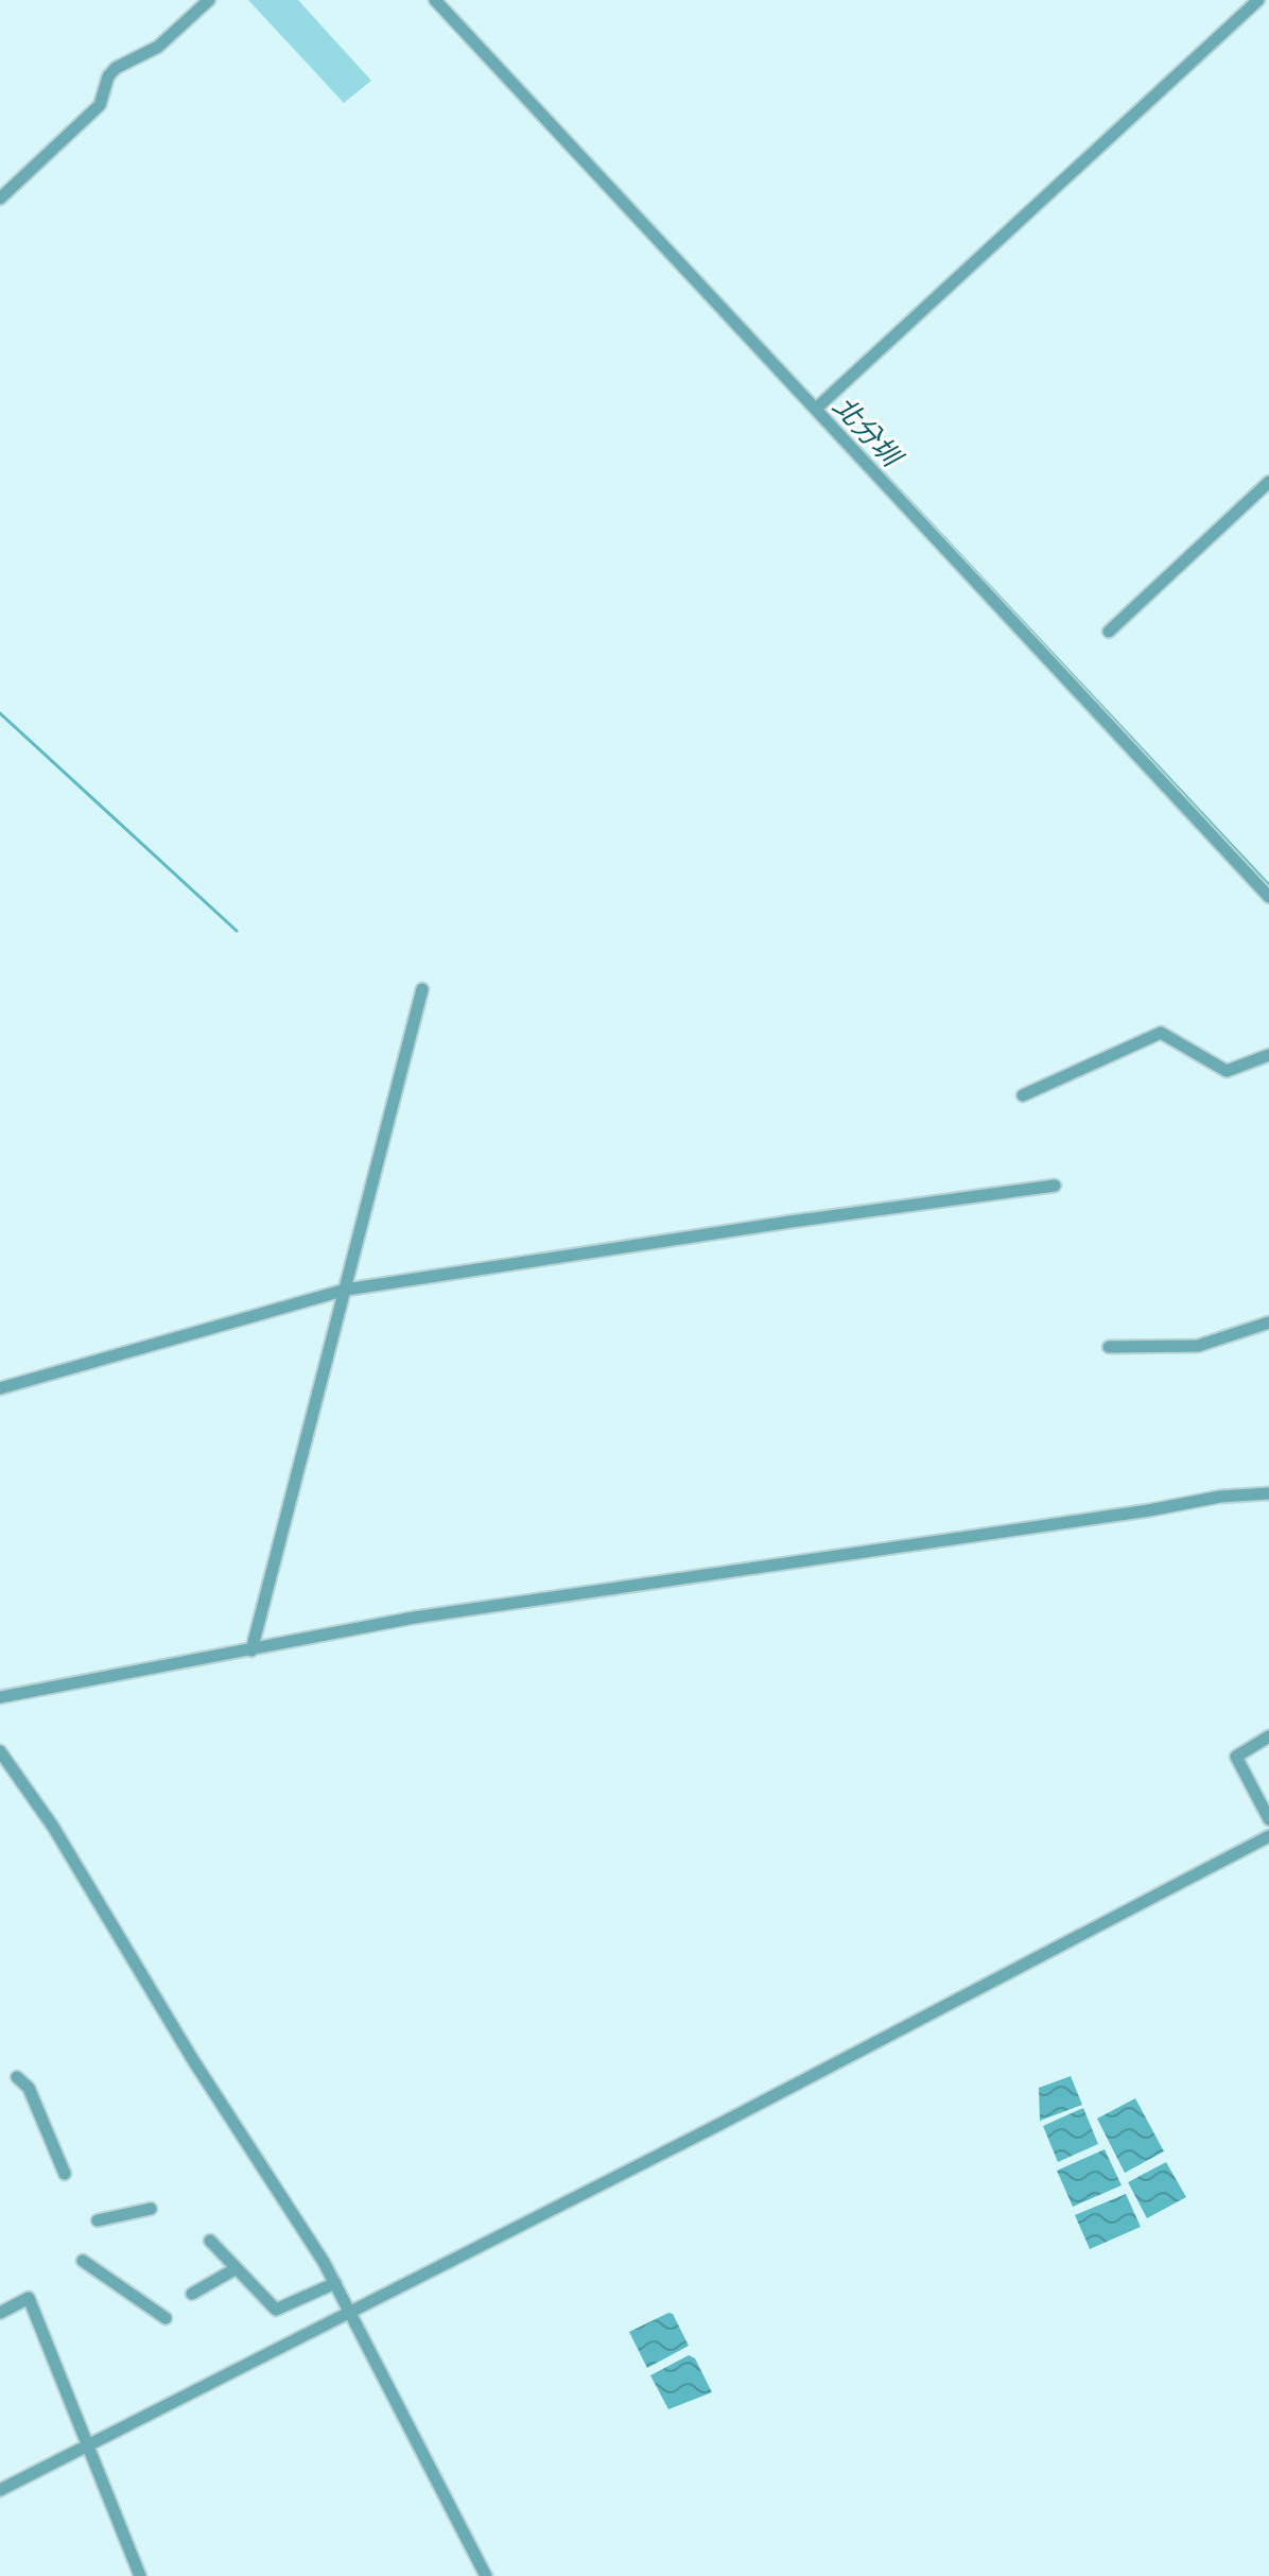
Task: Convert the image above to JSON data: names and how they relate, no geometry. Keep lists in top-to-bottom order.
{
  "water": ["北分圳"]
}
